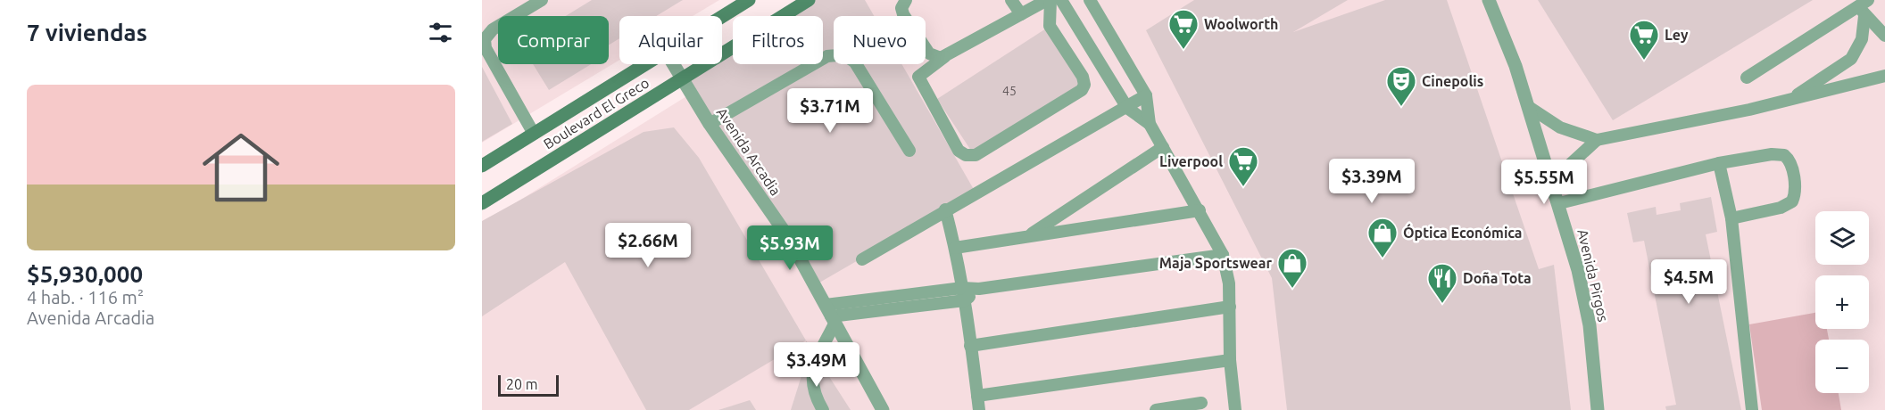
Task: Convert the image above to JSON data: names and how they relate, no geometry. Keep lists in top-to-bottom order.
{
  "streets": {
    "main road": ["Boulevard El Greco"],
    "street": ["Avenida Arcadia", "Avenida Pirgos"]
  },
  "crossings": [
    ["Boulevard El Greco", "Avenida Arcadia"]
  ],
  "places": {
    "supermarket": ["Woolworth", "Ley", "Liverpool"],
    "theatre": ["Cinepolis"],
    "shop": ["Óptica Económica", "Maja Sportswear"],
    "restaurant": ["Doña Tota"]
  },
  "house_numbers": ["45"],
  "scale_bar": "20 m",
  "page": {
    "heading": "7 viviendas",
    "chip": [
      "Comprar",
      "Alquilar",
      "Filtros",
      "Nuevo"
    ],
    "list": [
      {
        "name": "$5,930,000",
        "note": "4 hab. · 116 m² · Avenida Arcadia"
      }
    ],
    "price": [
      "$3.71M",
      "$3.39M",
      "$5.55M",
      "$2.66M",
      "$5.93M",
      "$4.5M",
      "$3.49M"
    ],
    "map_buttons": ["+", "−"],
    "scale": "20 m"
  }
}
